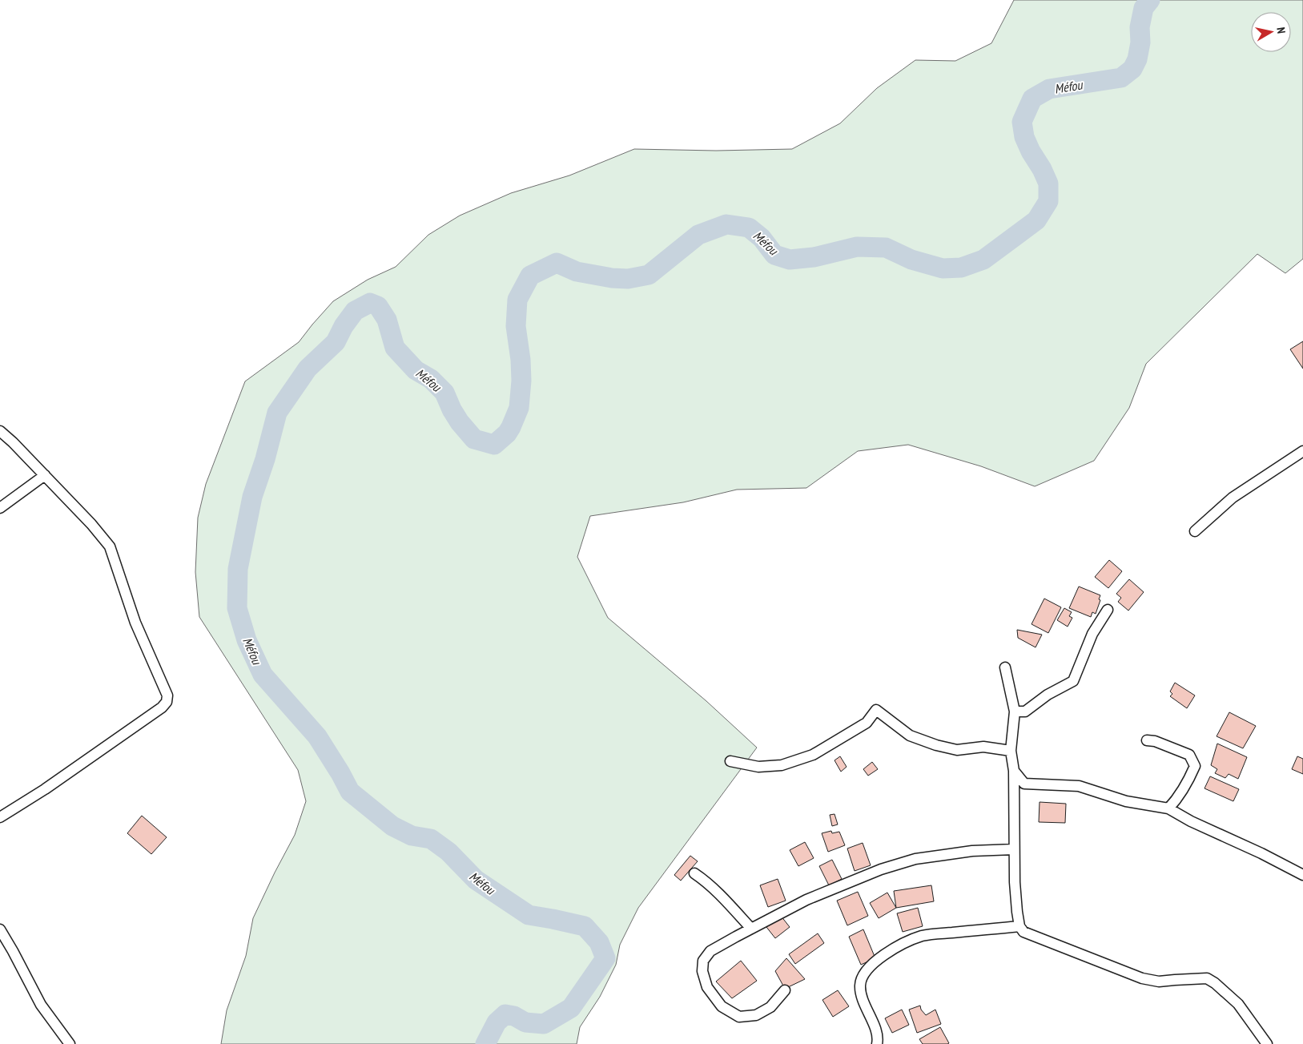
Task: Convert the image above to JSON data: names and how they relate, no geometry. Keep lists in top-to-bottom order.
{
  "water": ["Méfou"],
  "north": "right"
}
